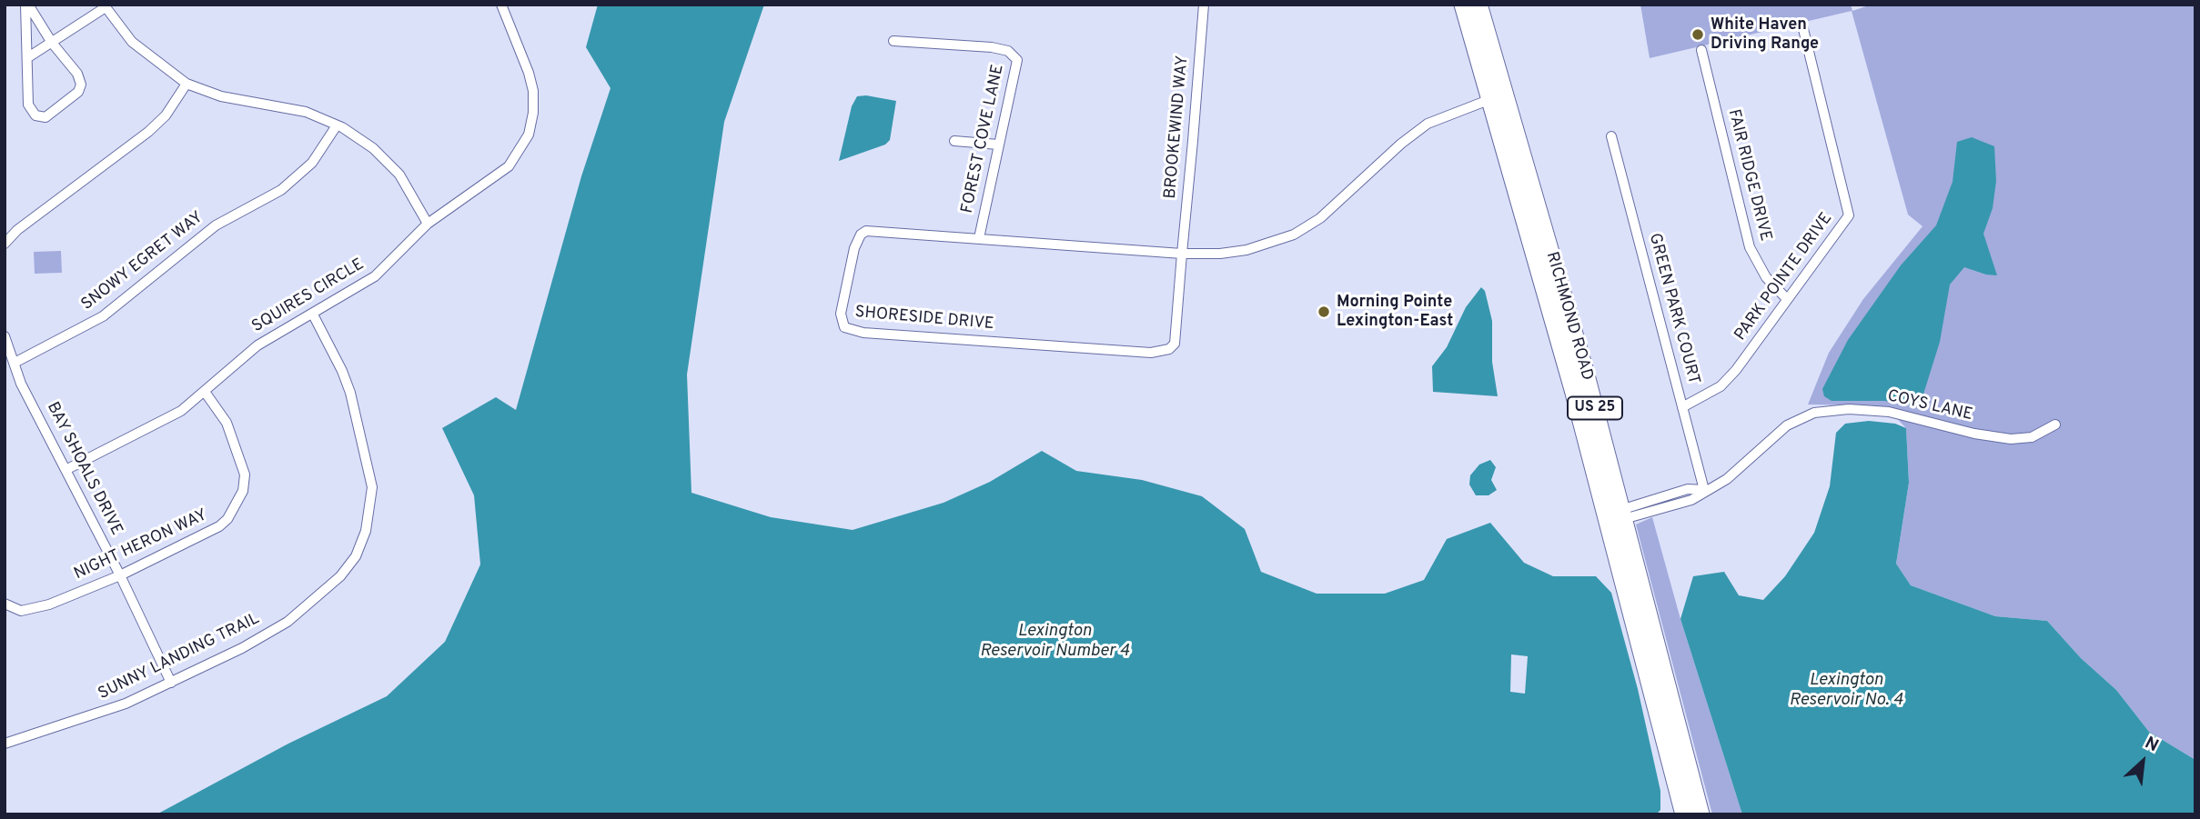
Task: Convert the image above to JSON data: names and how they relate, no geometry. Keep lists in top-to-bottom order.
{
  "streets": {
    "highway": ["RICHMOND ROAD", "US 25"],
    "street": [
      "BROOKEWIND WAY",
      "FOREST COVE LANE",
      "FAIR RIDGE DRIVE",
      "SNOWY EGRET WAY",
      "PARK POINTE DRIVE",
      "SQUIRES CIRCLE",
      "GREEN PARK COURT",
      "SHORESIDE DRIVE",
      "COYS LANE",
      "BAY SHOALS DRIVE",
      "NIGHT HERON WAY",
      "SUNNY LANDING TRAIL"
    ]
  },
  "crossings": [
    ["BROOKEWIND WAY", "SHORESIDE DRIVE"],
    ["FOREST COVE LANE", "SHORESIDE DRIVE"],
    ["FAIR RIDGE DRIVE", "PARK POINTE DRIVE"],
    ["SNOWY EGRET WAY", "BAY SHOALS DRIVE"],
    ["PARK POINTE DRIVE", "GREEN PARK COURT"],
    ["SQUIRES CIRCLE", "BAY SHOALS DRIVE"],
    ["SQUIRES CIRCLE", "NIGHT HERON WAY"],
    ["SQUIRES CIRCLE", "SUNNY LANDING TRAIL"],
    ["GREEN PARK COURT", "COYS LANE"],
    ["RICHMOND ROAD", "SHORESIDE DRIVE"],
    ["RICHMOND ROAD", "COYS LANE"],
    ["BAY SHOALS DRIVE", "NIGHT HERON WAY"],
    ["BAY SHOALS DRIVE", "SUNNY LANDING TRAIL"]
  ],
  "water": ["Lexington Reservoir Number 4", "Lexington Reservoir No. 4"],
  "places": ["White Haven Driving Range", "Morning Pointe Lexington-East"],
  "north": "top right"
}
